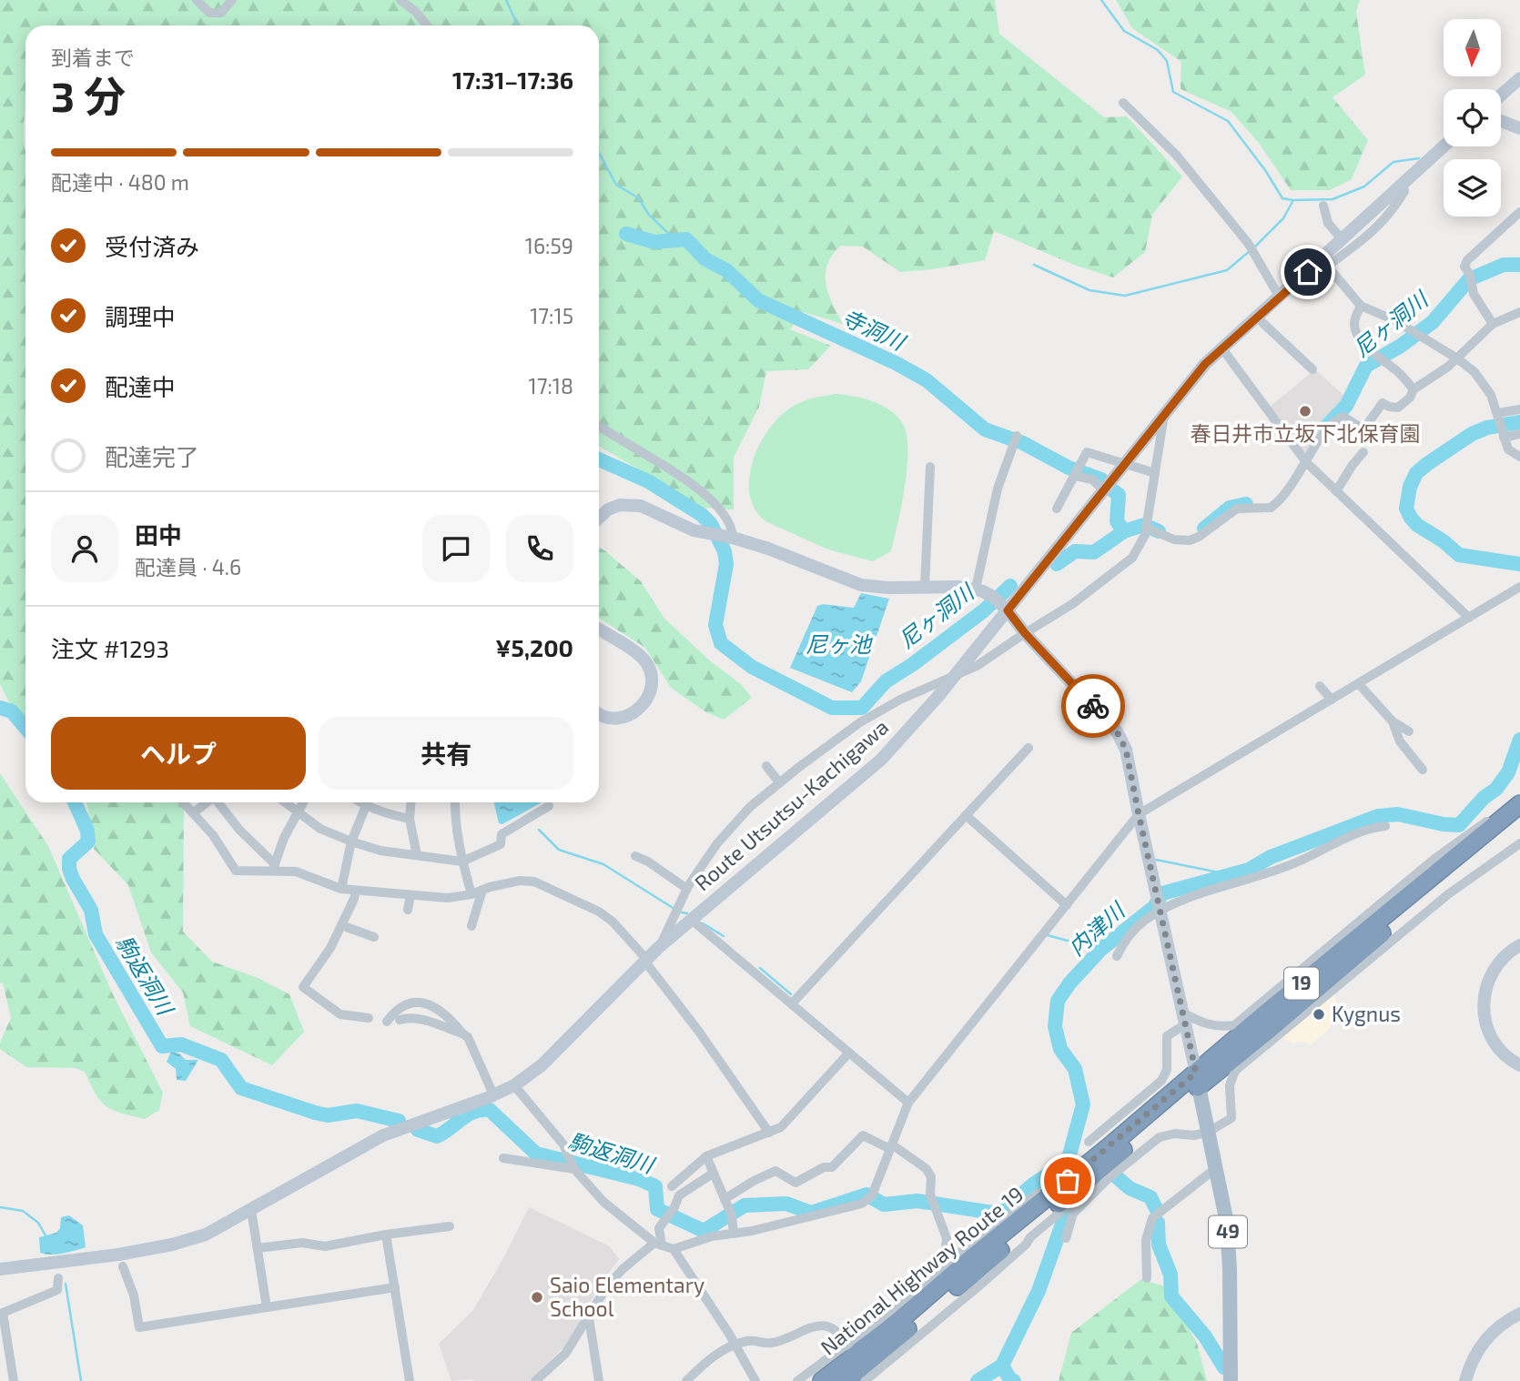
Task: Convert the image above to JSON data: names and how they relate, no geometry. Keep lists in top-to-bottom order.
{
  "streets": {
    "highway": ["19", "National Highway Route 19"],
    "main road": ["Route Utsutsu-Kachigawa", "49"]
  },
  "crossings": [
    ["49", "National Highway Route 19"]
  ],
  "water": [
    "尼ヶ洞川",
    "寺洞川",
    "尼ヶ池",
    "内津川",
    "駒返洞川"
  ],
  "places": ["春日井市立坂下北保育園", "Kygnus", "Saio Elementary School"],
  "north": "bottom",
  "page": {
    "heading": ["3 分", "到着まで", "17:31–17:36"],
    "panel": [
      "田中",
      "配達員 · 4.6",
      "注文 #1293",
      "¥5,200"
    ],
    "bar": "配達中 · 480 m",
    "list": [
      ["受付済み", "16:59"],
      ["調理中", "17:15"],
      ["配達中", "17:18"],
      "配達完了"
    ],
    "buttons": ["ヘルプ", "共有"]
  }
}
